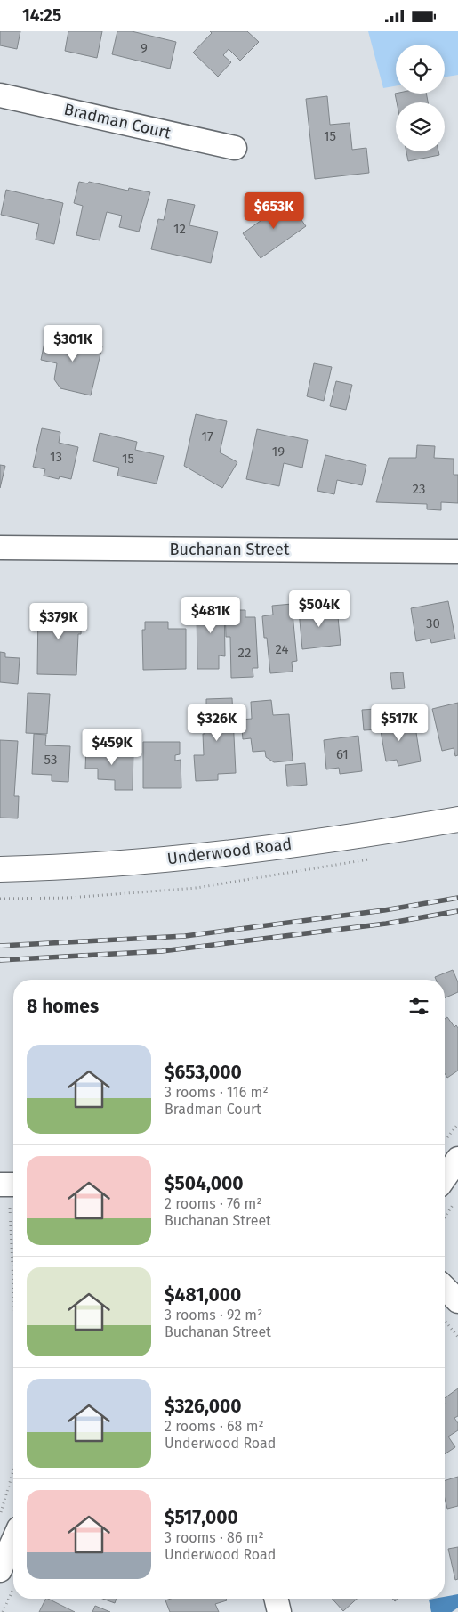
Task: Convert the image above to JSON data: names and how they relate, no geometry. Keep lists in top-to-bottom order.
{
  "streets": {
    "main road": ["Underwood Road"],
    "street": ["Bradman Court", "Buchanan Street"]
  },
  "house_numbers": [
    "9",
    "15",
    "12",
    "17",
    "19",
    "13",
    "15",
    "23",
    "30",
    "24",
    "22",
    "61",
    "53"
  ],
  "page": {
    "status": "14:25",
    "price": [
      "$653K",
      "$301K",
      "$504K",
      "$481K",
      "$379K",
      "$326K",
      "$517K",
      "$459K"
    ],
    "heading": "8 homes",
    "list": [
      {
        "name": "$653,000",
        "note": "3 rooms · 116 m² · Bradman Court"
      },
      {
        "name": "$504,000",
        "note": "2 rooms · 76 m² · Buchanan Street"
      },
      {
        "name": "$481,000",
        "note": "3 rooms · 92 m² · Buchanan Street"
      },
      {
        "name": "$326,000",
        "note": "2 rooms · 68 m² · Underwood Road"
      },
      {
        "name": "$517,000",
        "note": "3 rooms · 86 m² · Underwood Road"
      }
    ]
  }
}
